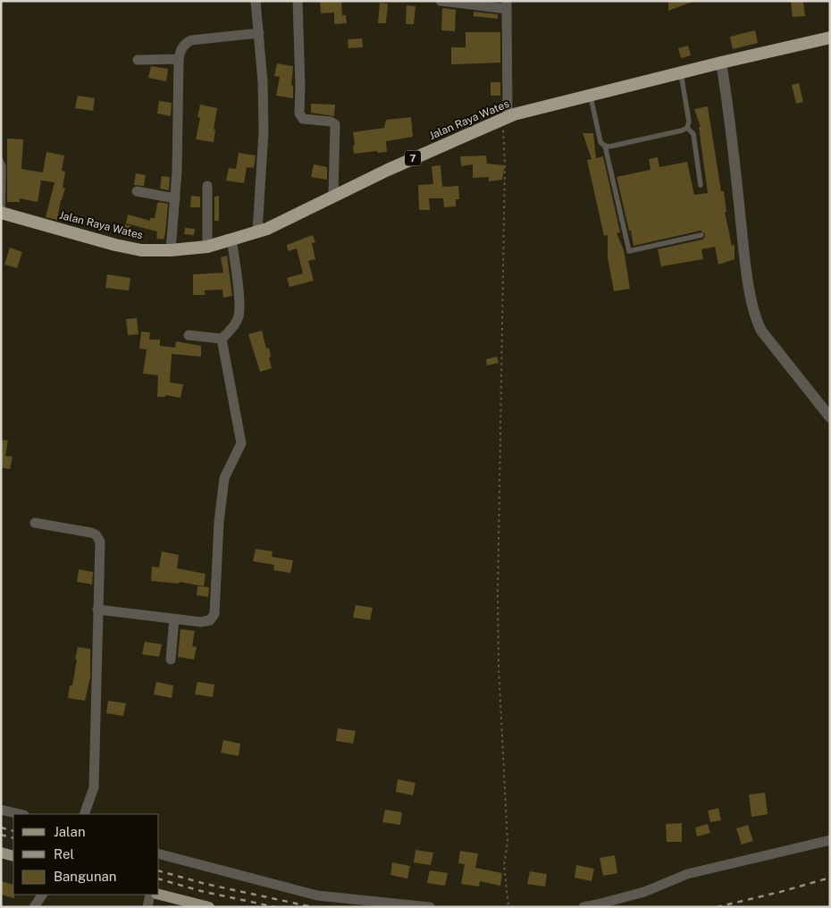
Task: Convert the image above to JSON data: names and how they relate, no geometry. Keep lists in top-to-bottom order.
{
  "streets": {
    "highway": ["Jalan Raya Wates", "7"]
  },
  "legend": ["Jalan", "Rel", "Bangunan"]
}
